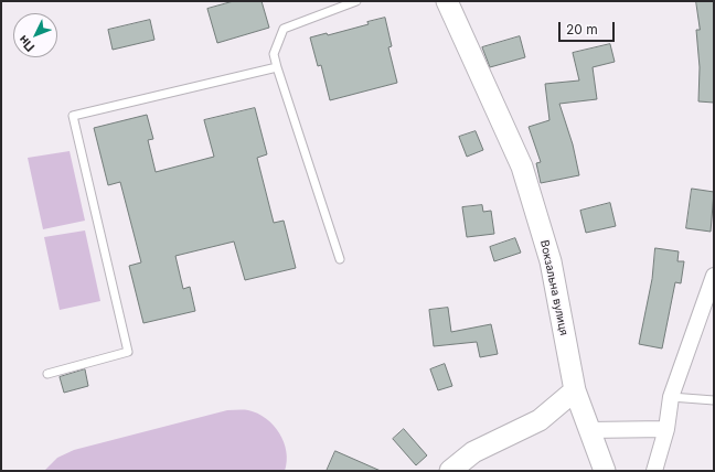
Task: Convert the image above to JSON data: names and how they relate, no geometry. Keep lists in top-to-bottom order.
{
  "streets": {
    "street": ["Вокзальна вулиця"]
  },
  "scale_bar": "20 m",
  "north": "bottom left"
}
